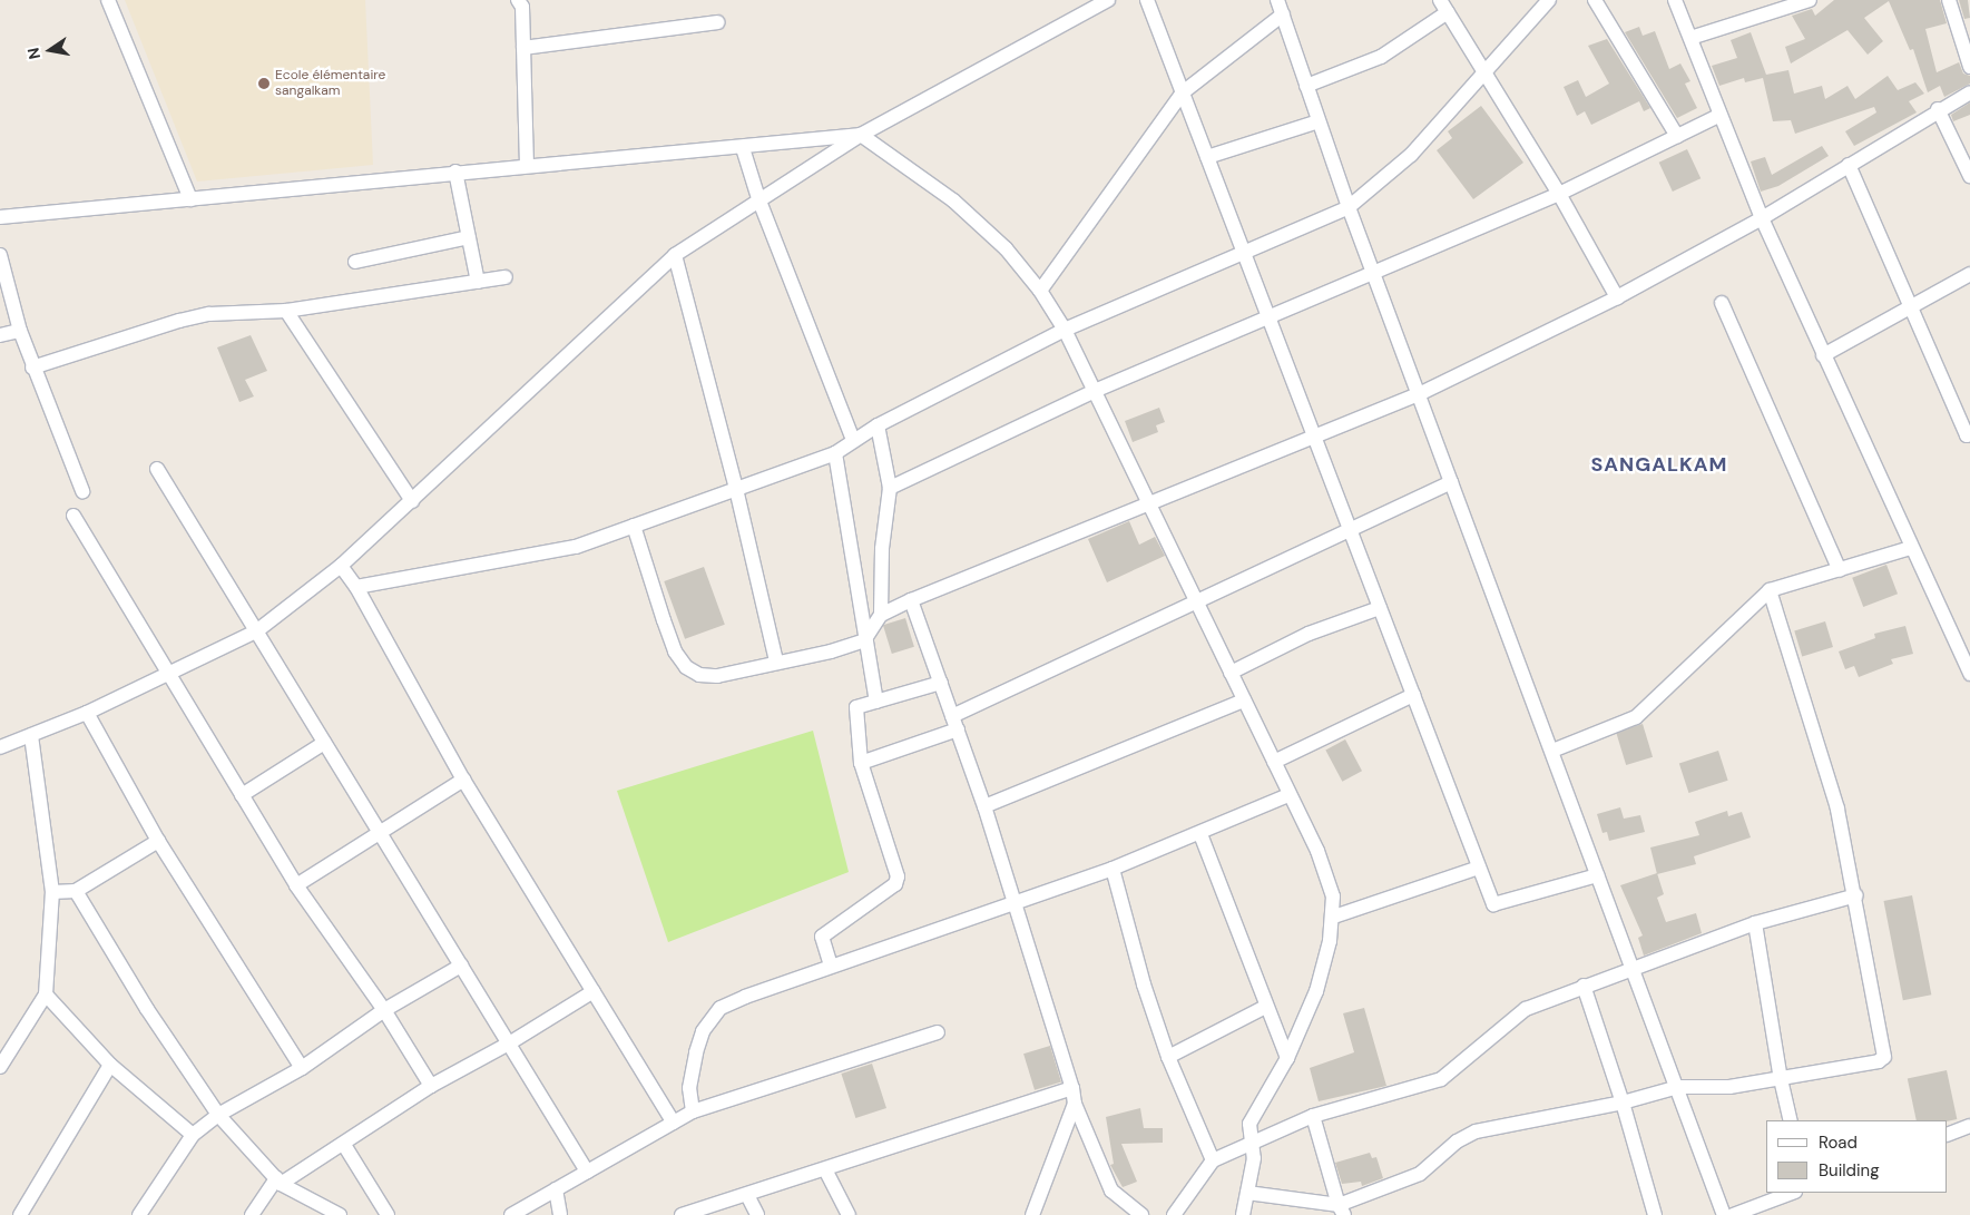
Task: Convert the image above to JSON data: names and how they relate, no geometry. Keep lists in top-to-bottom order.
{
  "districts": ["SANGALKAM"],
  "places": ["Ecole élémentaire sangalkam"],
  "legend": ["Road", "Building"],
  "north": "left"
}
